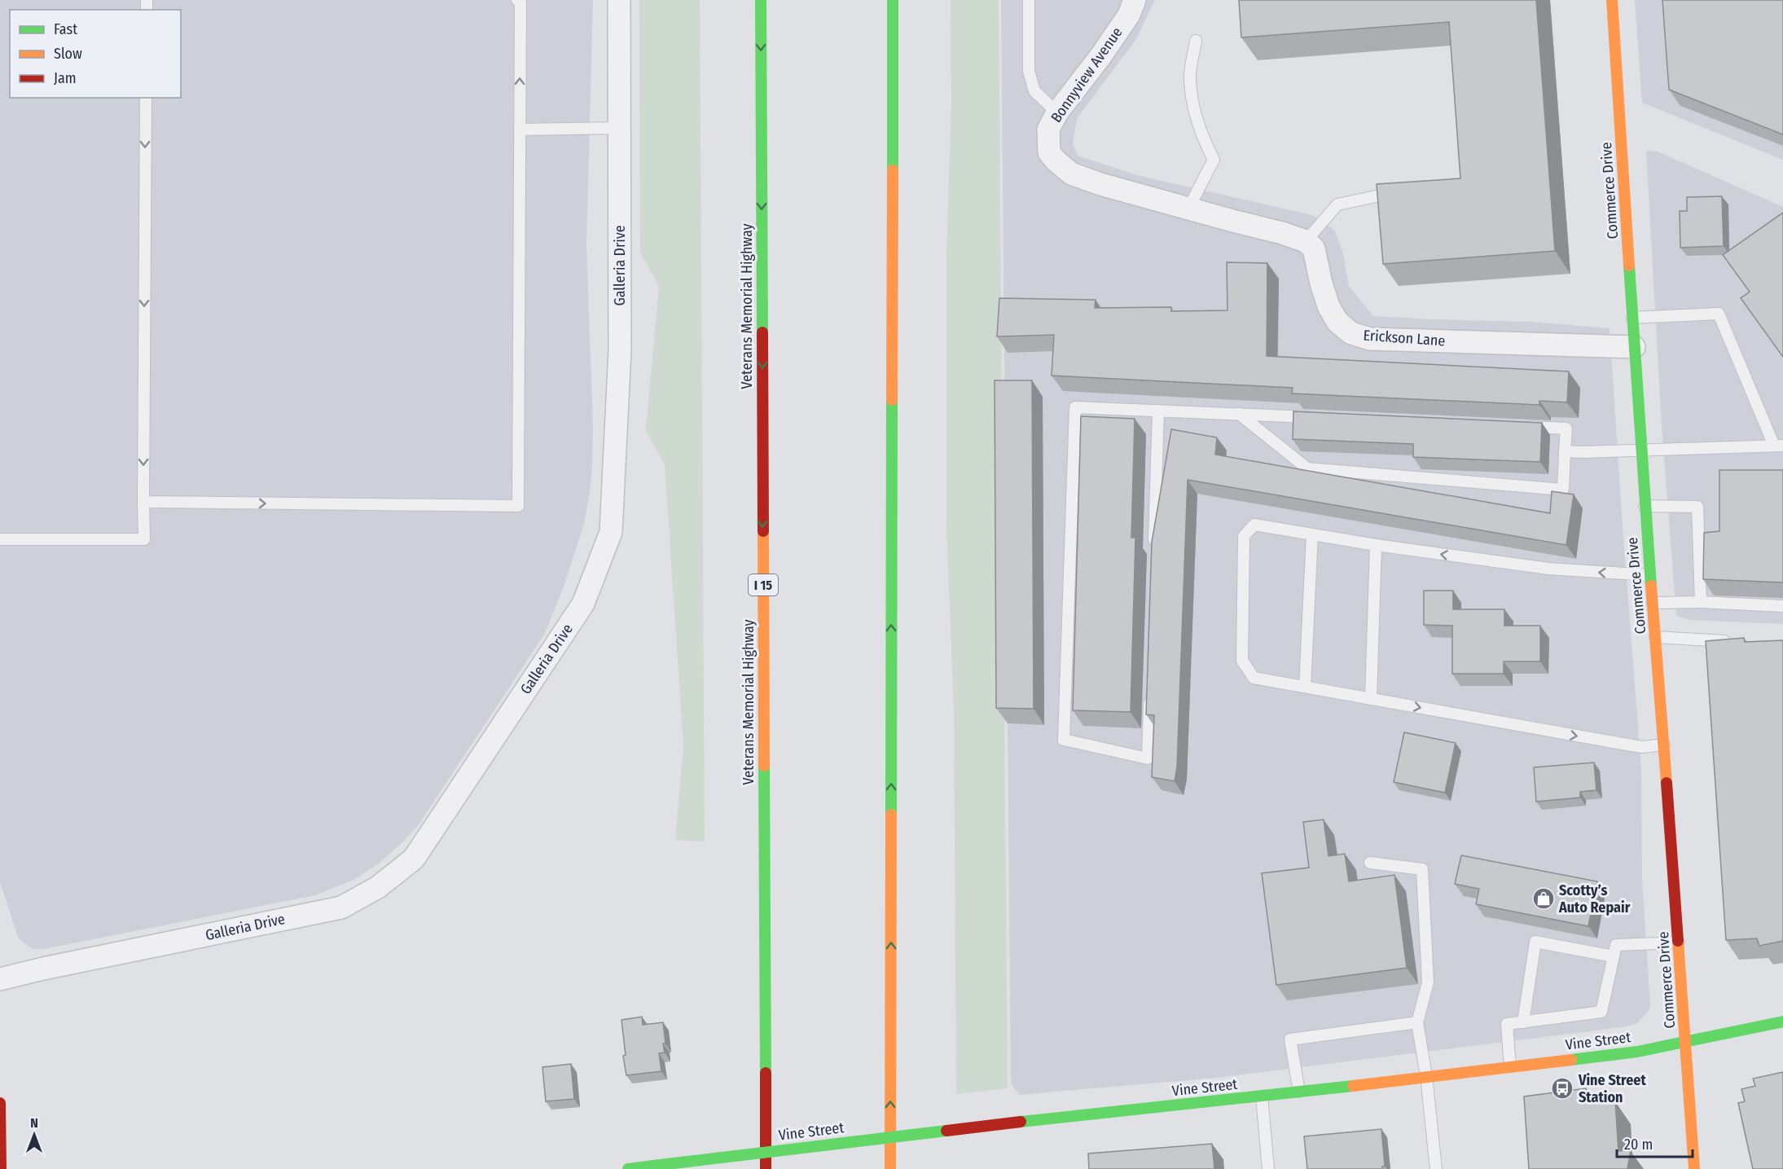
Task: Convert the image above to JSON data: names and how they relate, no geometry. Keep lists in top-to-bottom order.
{
  "streets": {
    "main road": [
      "Commerce Drive",
      "Veterans Memorial Highway",
      "I 15",
      "Vine Street"
    ],
    "street": ["Bonnyview Avenue", "Galleria Drive", "Erickson Lane"]
  },
  "crossings": [
    ["Commerce Drive", "Erickson Lane"],
    ["Commerce Drive", "Vine Street"]
  ],
  "one_way": ["Veterans Memorial Highway"],
  "places": {
    "shop": ["Scotty’s Auto Repair"],
    "bus stop": ["Vine Street Station"]
  },
  "legend": ["Fast", "Slow", "Jam"],
  "scale_bar": "20 m",
  "north": "top"
}
